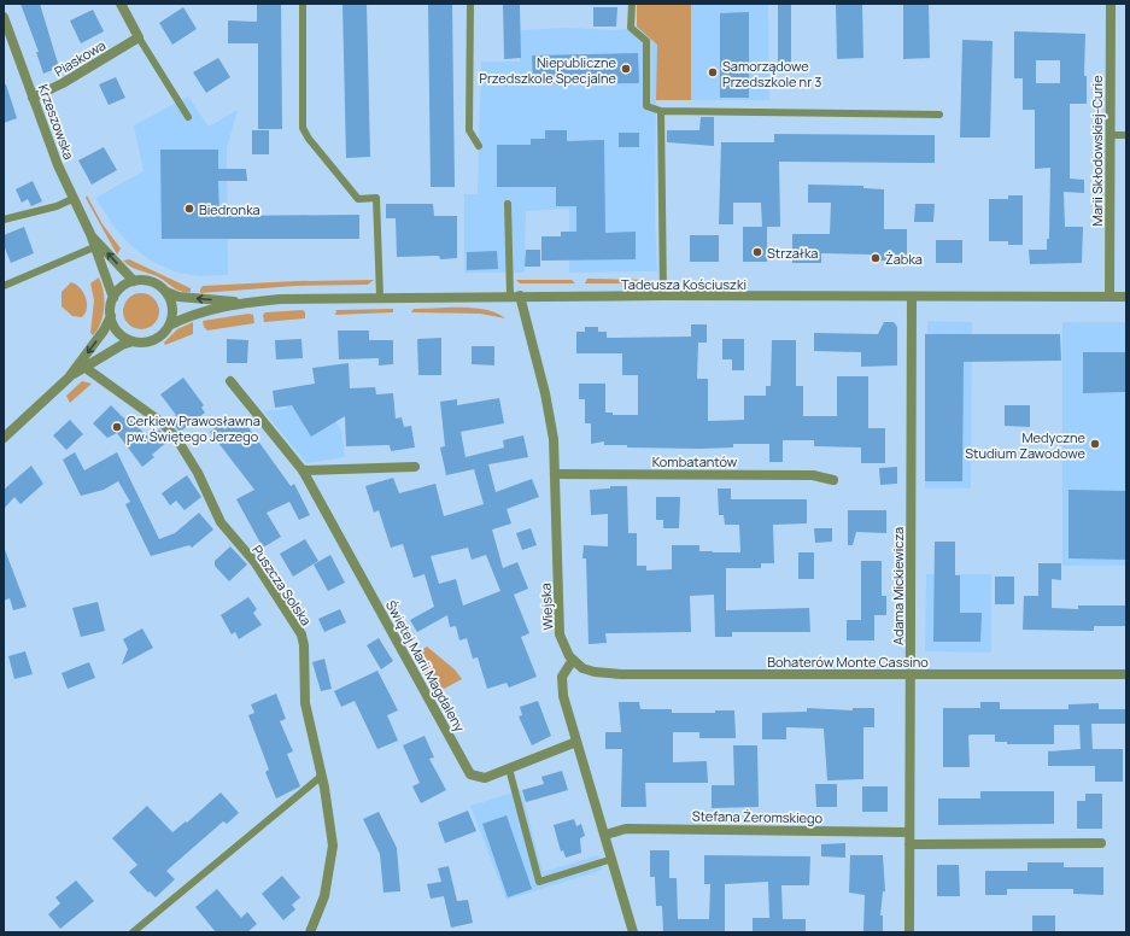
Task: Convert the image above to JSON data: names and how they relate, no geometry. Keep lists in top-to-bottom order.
{
  "streets": {
    "street": [
      "Piaskowa",
      "Krzeszowska",
      "Marii Skłodowskiej-Curie",
      "Tadeusza Kościuszki",
      "Kombatantów",
      "Puszcza Solska",
      "Adama Mickiewicza",
      "Wiejska",
      "Bohaterów Monte Cassino",
      "Świętej Marii Magdaleny",
      "Stefana Żeromskiego"
    ]
  },
  "crossings": [
    ["Piaskowa", "Krzeszowska"],
    ["Krzeszowska", "Tadeusza Kościuszki"],
    ["Marii Skłodowskiej-Curie", "Tadeusza Kościuszki"],
    ["Tadeusza Kościuszki", "Adama Mickiewicza"],
    ["Tadeusza Kościuszki", "Wiejska"],
    ["Kombatantów", "Wiejska"],
    ["Adama Mickiewicza", "Bohaterów Monte Cassino"],
    ["Adama Mickiewicza", "Stefana Żeromskiego"],
    ["Wiejska", "Bohaterów Monte Cassino"]
  ],
  "places": [
    "Niepubliczne Przedszkole Specjalne",
    "Samorządowe Przedszkole nr 3",
    "Biedronka",
    "Strzałka",
    "Żabka",
    "Cerkiew Prawosławna pw. Świętego Jerzego",
    "Medyczne Studium Zawodowe"
  ]
}
